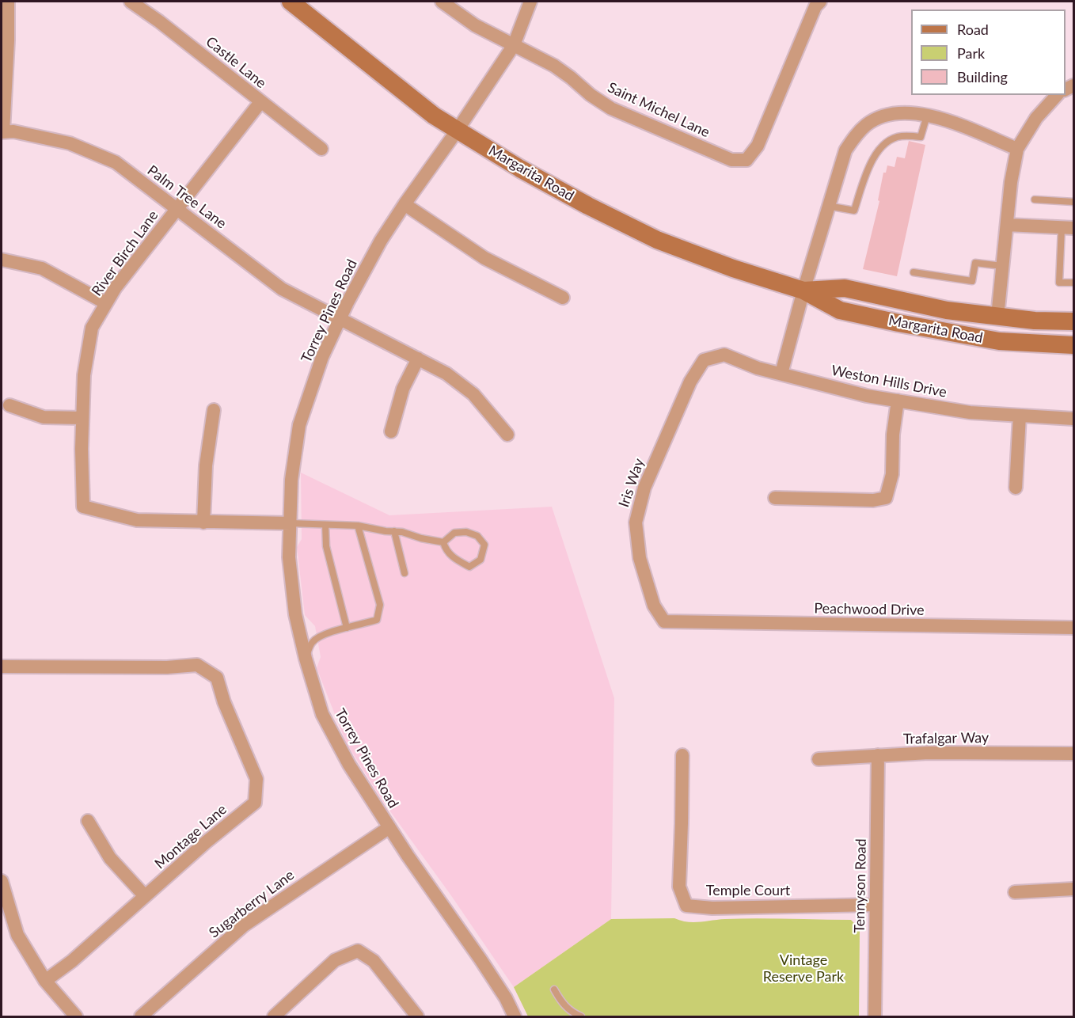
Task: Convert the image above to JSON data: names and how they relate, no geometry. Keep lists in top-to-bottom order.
{
  "streets": {
    "main road": ["Margarita Road"],
    "street": [
      "Castle Lane",
      "Saint Michel Lane",
      "Palm Tree Lane",
      "River Birch Lane",
      "Torrey Pines Road",
      "Weston Hills Drive",
      "Iris Way",
      "Peachwood Drive",
      "Trafalgar Way",
      "Montage Lane",
      "Tennyson Road",
      "Temple Court",
      "Sugarberry Lane"
    ]
  },
  "crossings": [
    ["Castle Lane", "River Birch Lane"],
    ["Saint Michel Lane", "Torrey Pines Road"],
    ["Margarita Road", "Torrey Pines Road"],
    ["Palm Tree Lane", "River Birch Lane"],
    ["Palm Tree Lane", "Torrey Pines Road"],
    ["Torrey Pines Road", "Sugarberry Lane"],
    ["Weston Hills Drive", "Iris Way"],
    ["Iris Way", "Peachwood Drive"],
    ["Trafalgar Way", "Tennyson Road"],
    ["Tennyson Road", "Temple Court"]
  ],
  "parks": ["Vintage Reserve Park"],
  "legend": ["Road", "Park", "Building"]
}
